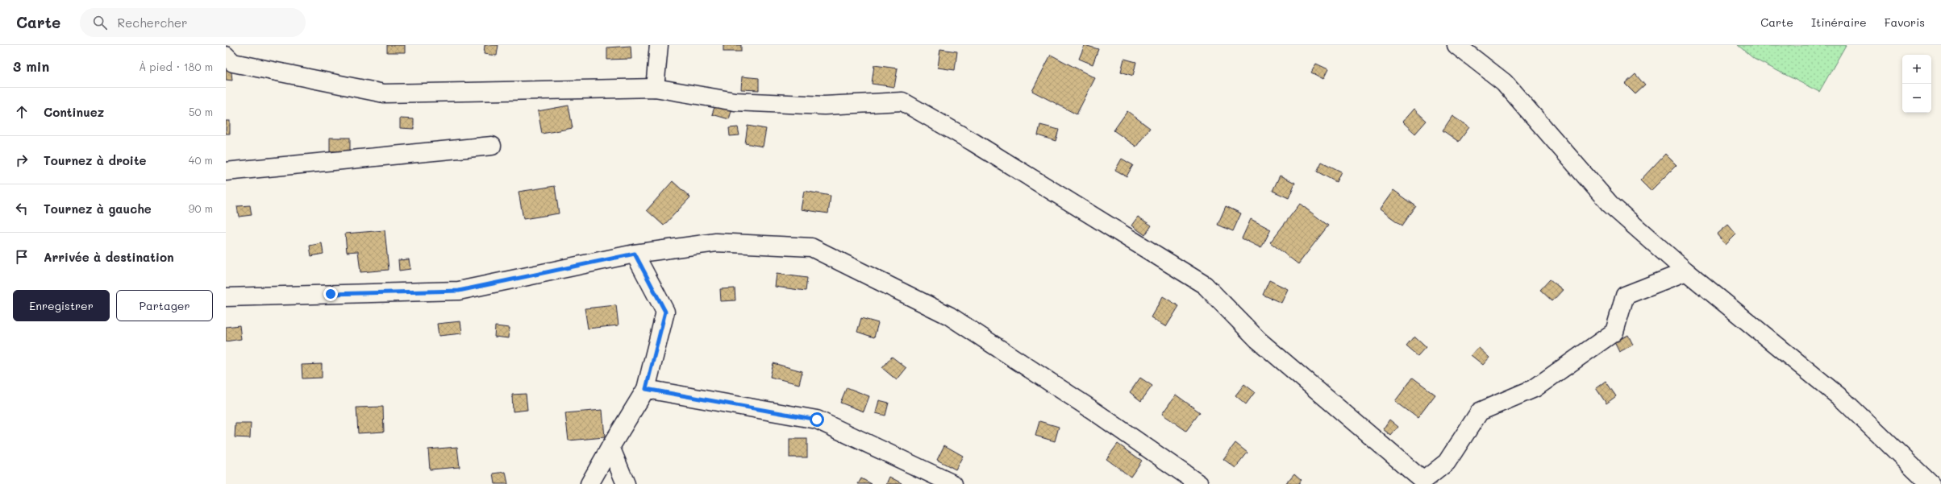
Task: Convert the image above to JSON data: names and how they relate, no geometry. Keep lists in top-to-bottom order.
{
  "page": {
    "header": "Carte",
    "search": "Rechercher",
    "nav": ["Carte", "Itinéraire", "Favoris"],
    "heading": ["3 min", "À pied · 180 m"],
    "map_buttons": ["+", "−"],
    "list": [
      ["Continuez", "50 m"],
      ["Tournez à droite", "40 m"],
      ["Tournez à gauche", "90 m"],
      "Arrivée à destination"
    ],
    "buttons": ["Enregistrer", "Partager"]
  }
}
